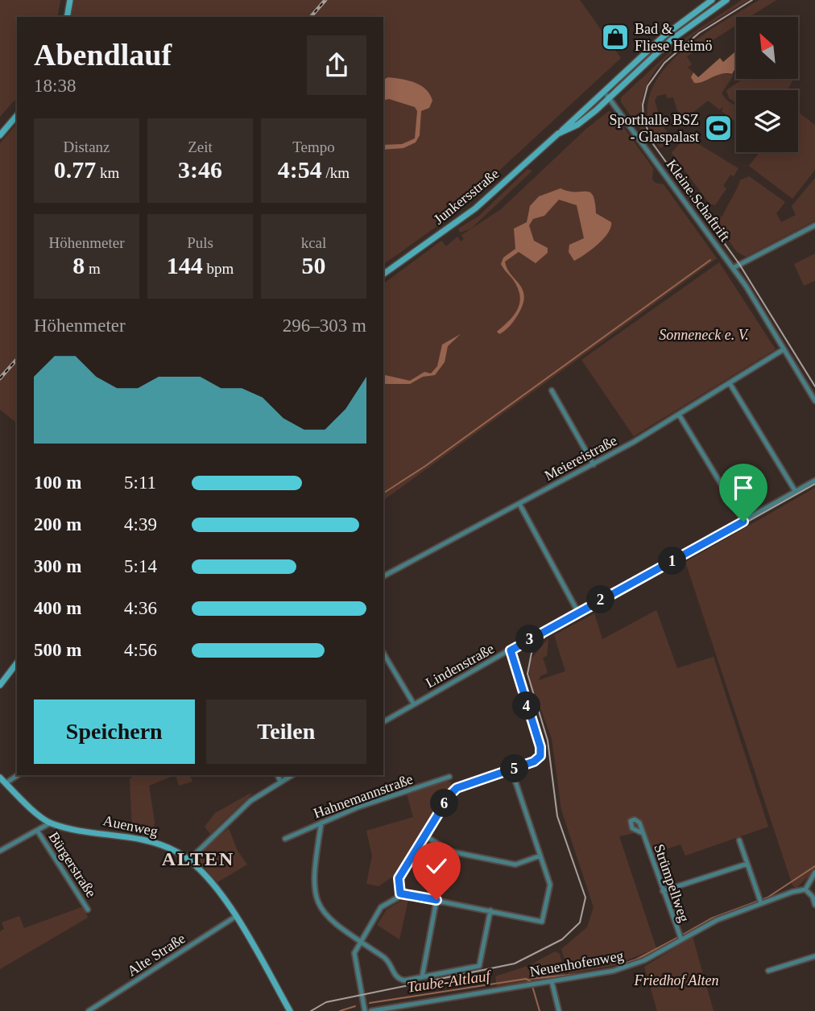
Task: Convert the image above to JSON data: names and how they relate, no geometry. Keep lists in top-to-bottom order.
{
  "streets": {
    "main road": ["Junkersstraße", "Auenweg"],
    "street": [
      "Kleine Schaftrift",
      "Meiereistraße",
      "Lindenstraße",
      "Hahnemannstraße",
      "Bürgerstraße",
      "Strümpellweg",
      "Alte Straße",
      "Neuenhofenweg"
    ]
  },
  "crossings": [
    ["Junkersstraße", "Kleine Schaftrift"],
    ["Kleine Schaftrift", "Meiereistraße"],
    ["Auenweg", "Bürgerstraße"],
    ["Auenweg", "Alte Straße"],
    ["Strümpellweg", "Neuenhofenweg"]
  ],
  "districts": ["ALTEN"],
  "water": ["Taube-Altlauf"],
  "parks": ["Sonneneck e. V.", "Friedhof Alten"],
  "places": {
    "shop": ["Bad & Fliese Heimö"],
    "sports": ["Sporthalle BSZ - Glaspalast"]
  },
  "north": "top left",
  "page": {
    "heading": ["Abendlauf", "18:38"],
    "stats": [
      ["Distanz", "0.77 km"],
      ["Zeit", "3:46"],
      ["Tempo", "4:54 /km"],
      ["Höhenmeter", "8 m"],
      ["Puls", "144 bpm"],
      ["kcal", "50"]
    ],
    "chart": ["Höhenmeter", "296–303 m"],
    "list": [
      {
        "name": "100 m",
        "note": "5:11"
      },
      {
        "name": "200 m",
        "note": "4:39"
      },
      {
        "name": "300 m",
        "note": "5:14"
      },
      {
        "name": "400 m",
        "note": "4:36"
      },
      {
        "name": "500 m",
        "note": "4:56"
      }
    ],
    "pins": [
      "1",
      "2",
      "3",
      "4",
      "5",
      "6"
    ],
    "buttons": ["Speichern", "Teilen"]
  }
}
